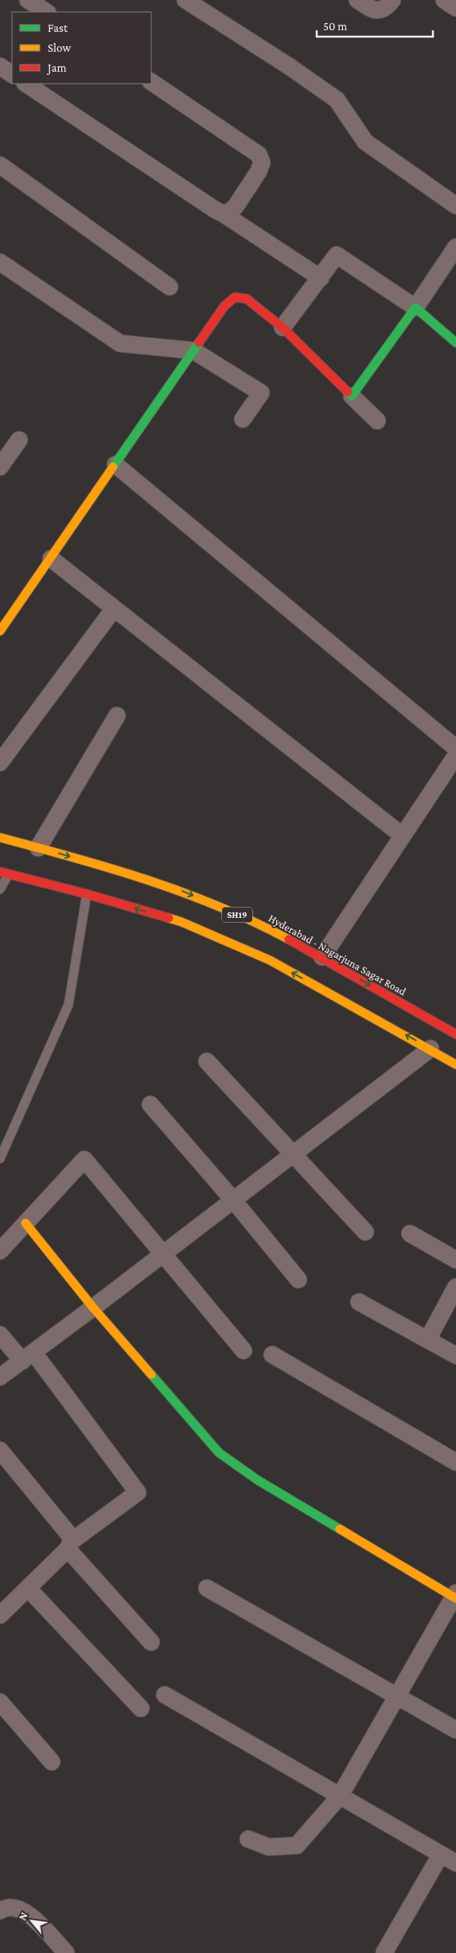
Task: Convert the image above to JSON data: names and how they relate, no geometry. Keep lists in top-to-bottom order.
{
  "streets": {
    "street": ["SH19", "Hyderabad - Nagarjuna Sagar Road"]
  },
  "legend": ["Fast", "Slow", "Jam"],
  "scale_bar": "50 m",
  "north": "top left"
}
